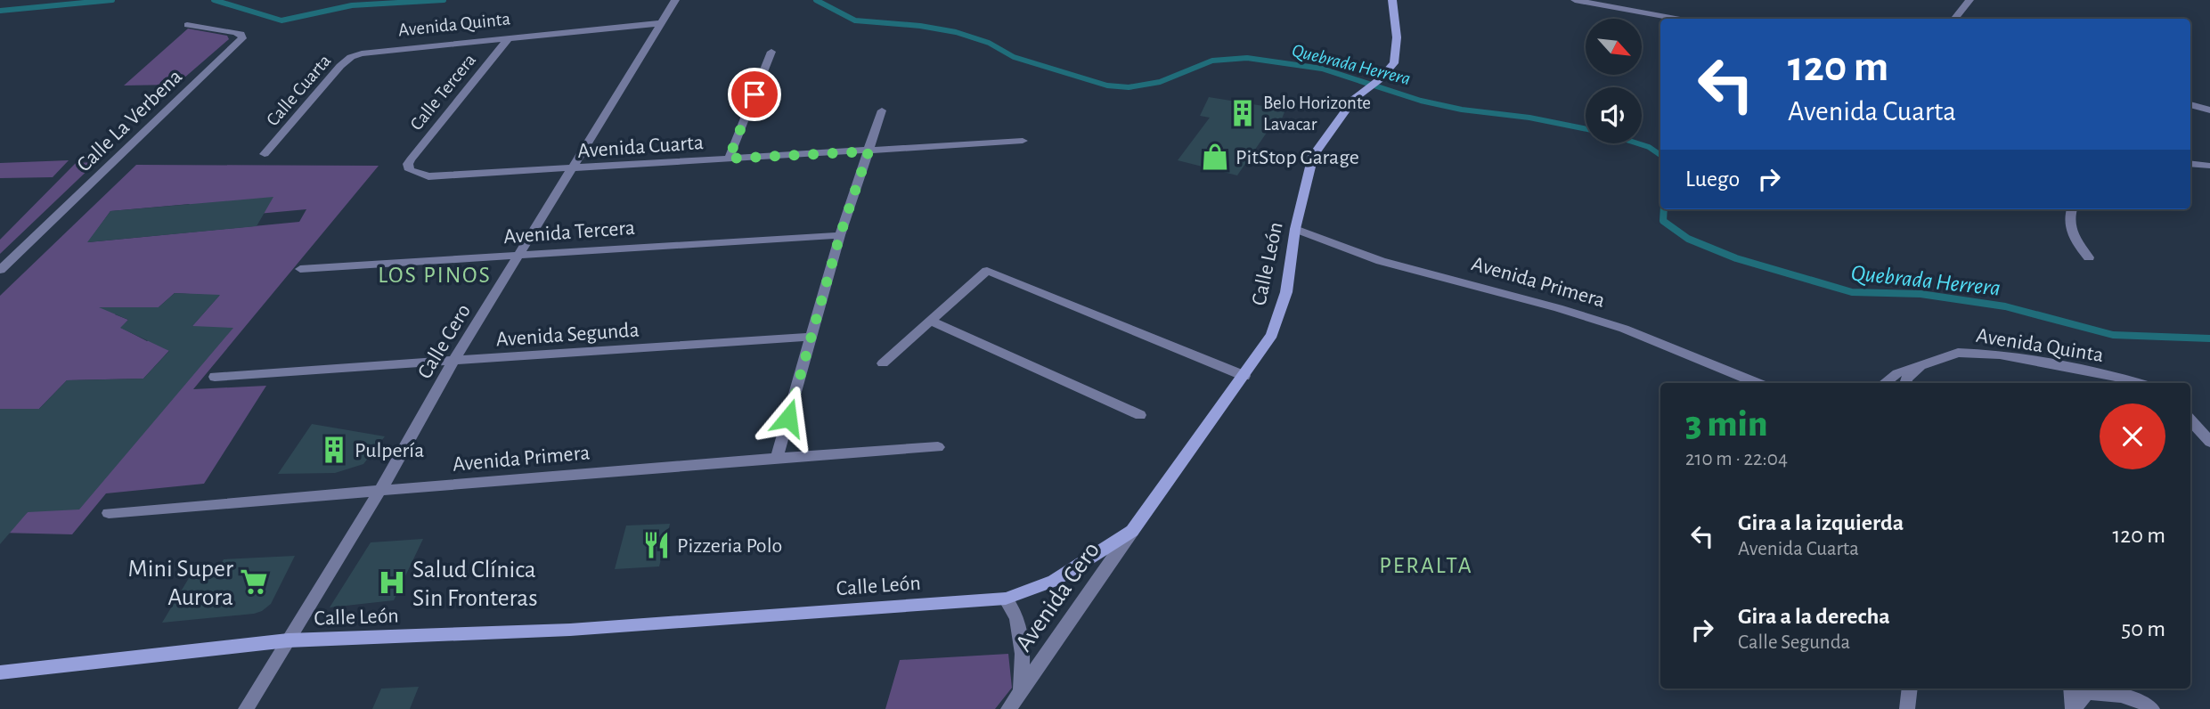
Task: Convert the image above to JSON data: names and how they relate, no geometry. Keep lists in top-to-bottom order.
{
  "streets": {
    "main road": ["Calle León"],
    "street": [
      "Avenida Quinta",
      "Calle Cuarta",
      "Calle Tercera",
      "Calle La Verbena",
      "Avenida Cuarta",
      "Avenida Tercera",
      "Avenida Primera",
      "Avenida Segunda",
      "Calle Cero",
      "Avenida Cero"
    ]
  },
  "crossings": [
    ["Avenida Quinta", "Calle Cuarta"],
    ["Avenida Quinta", "Calle Tercera"],
    ["Avenida Quinta", "Calle Cero"],
    ["Calle Tercera", "Avenida Cuarta"],
    ["Avenida Cuarta", "Calle Cero"],
    ["Avenida Tercera", "Calle Cero"],
    ["Calle León", "Avenida Primera"],
    ["Calle León", "Calle Cero"],
    ["Calle León", "Avenida Cero"],
    ["Avenida Primera", "Calle Cero"],
    ["Avenida Segunda", "Calle Cero"]
  ],
  "districts": ["LOS PINOS", "PERALTA"],
  "water": ["Quebrada Herrera"],
  "places": {
    "building": ["Belo Horizonte Lavacar", "Pulpería"],
    "shop": ["PitStop Garage"],
    "restaurant": ["Pizzeria Polo"],
    "supermarket": ["Mini Super Aurora"],
    "hospital": ["Salud Clínica Sin Fronteras"]
  },
  "north": "bottom right",
  "page": {
    "turn": ["120 m", "Avenida Cuarta"],
    "then": "Luego",
    "heading": ["3 min", "210 m · 22:04"],
    "list": [
      {
        "name": "Gira a la izquierda",
        "note": "Avenida Cuarta",
        "value": "120 m"
      },
      {
        "name": "Gira a la derecha",
        "note": "Calle Segunda",
        "value": "50 m"
      }
    ]
  }
}
